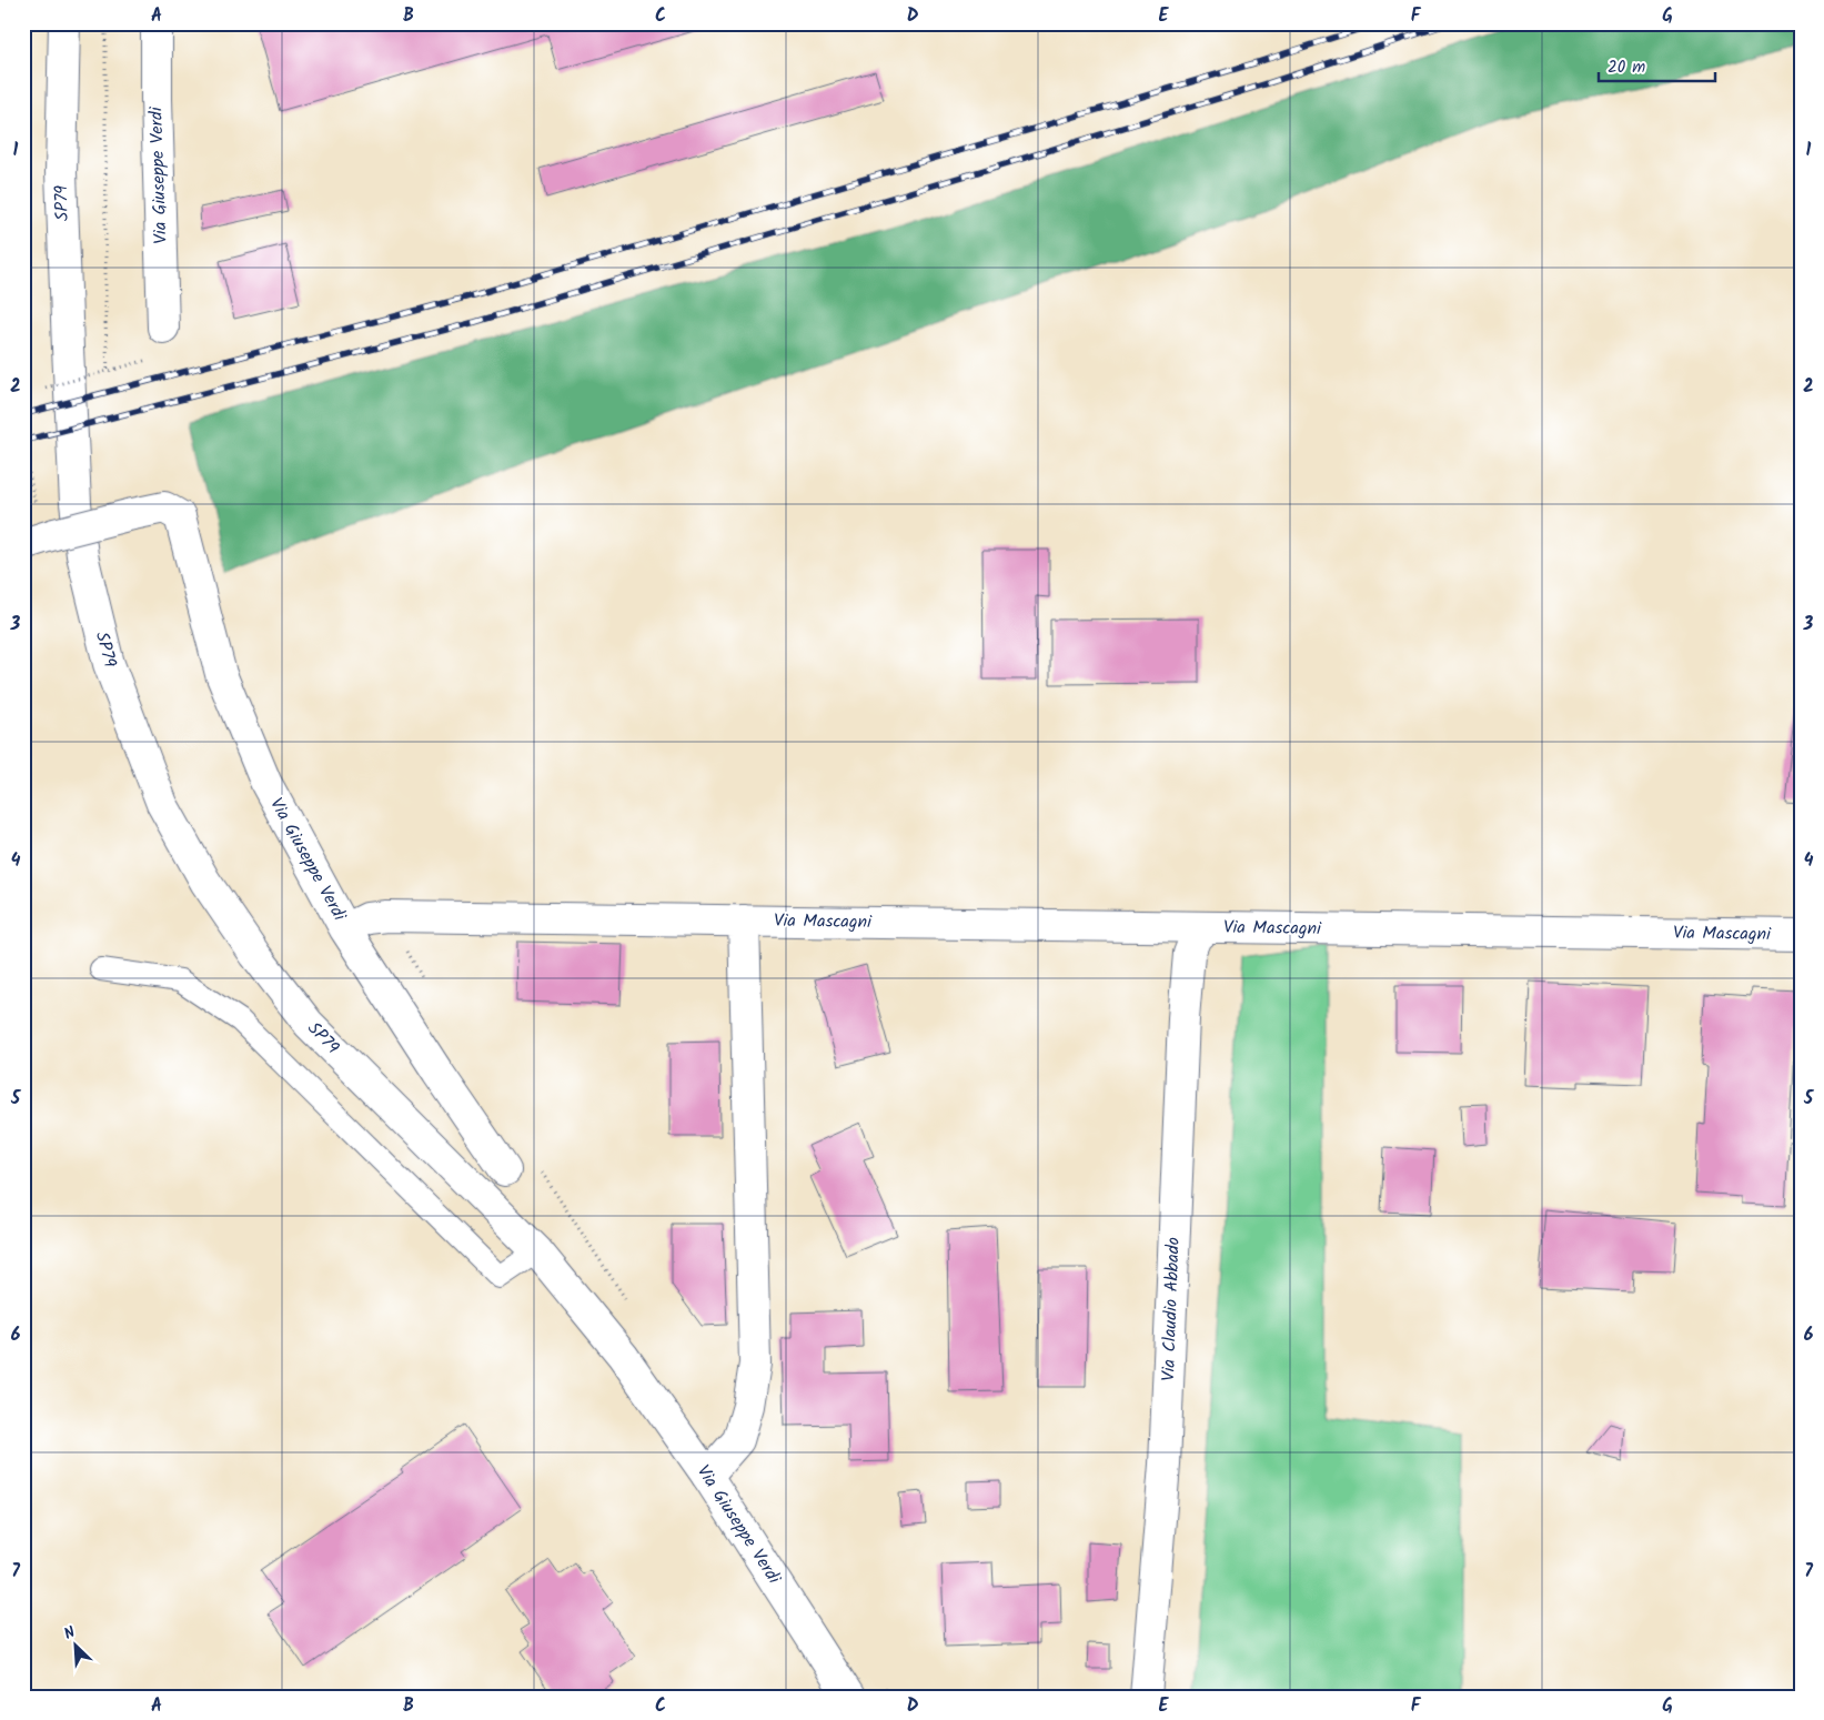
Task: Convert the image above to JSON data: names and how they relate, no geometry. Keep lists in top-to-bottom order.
{
  "streets": {
    "street": [
      "Via Giuseppe Verdi",
      "SP79",
      "Via Mascagni",
      "Via Claudio Abbado"
    ]
  },
  "crossings": [
    ["Via Giuseppe Verdi", "SP79"],
    ["Via Giuseppe Verdi", "Via Mascagni"],
    ["Via Mascagni", "Via Claudio Abbado"]
  ],
  "scale_bar": "20 m",
  "north": "top left",
  "grid": {
    "columns": [
      "A",
      "B",
      "C",
      "D",
      "E",
      "F",
      "G"
    ],
    "rows": [
      "1",
      "2",
      "3",
      "4",
      "5",
      "6",
      "7"
    ]
  }
}
